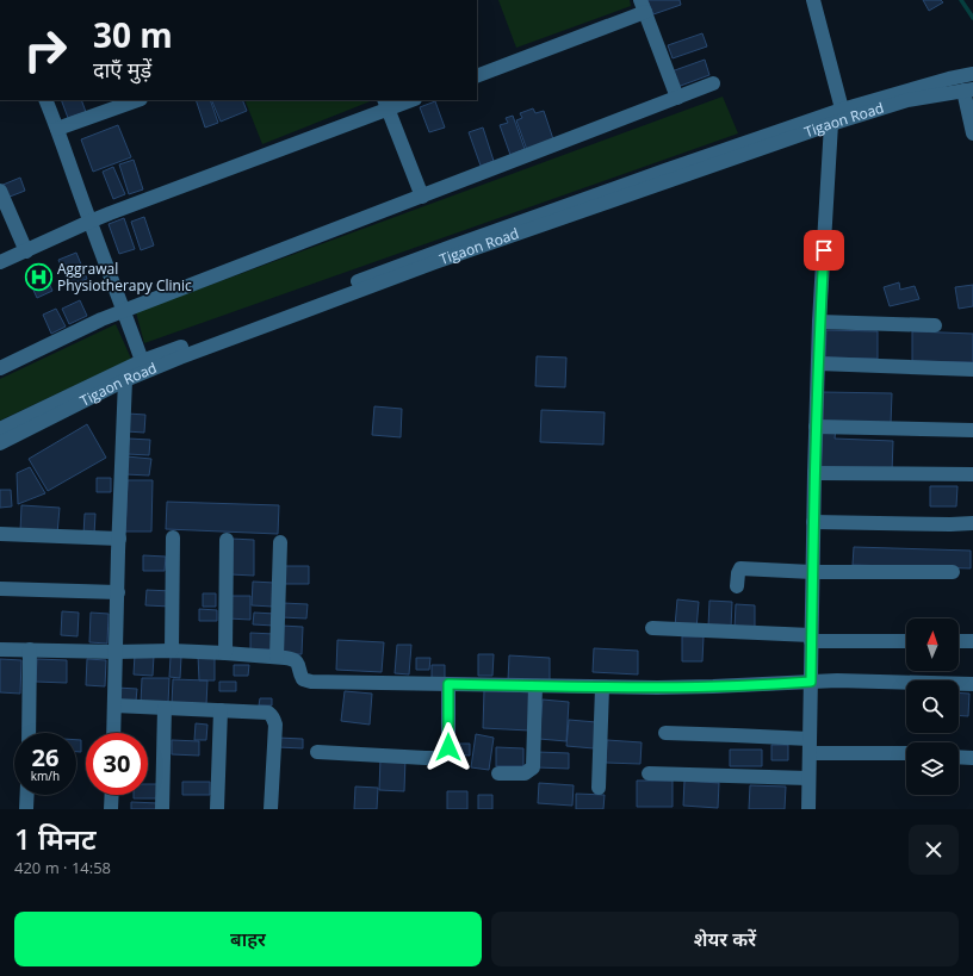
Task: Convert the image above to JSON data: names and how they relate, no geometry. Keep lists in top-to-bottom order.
{
  "streets": {
    "street": ["Tigaon Road"]
  },
  "places": {
    "hospital": ["Aggrawal Physiotherapy Clinic"]
  },
  "north": "top",
  "page": {
    "turn": ["30 m", "दाएँ मुड़ें"],
    "speed": "26 km/h",
    "limit": "30",
    "heading": ["1 मिनट", "420 m · 14:58"],
    "buttons": ["बाहर", "शेयर करें"]
  }
}
